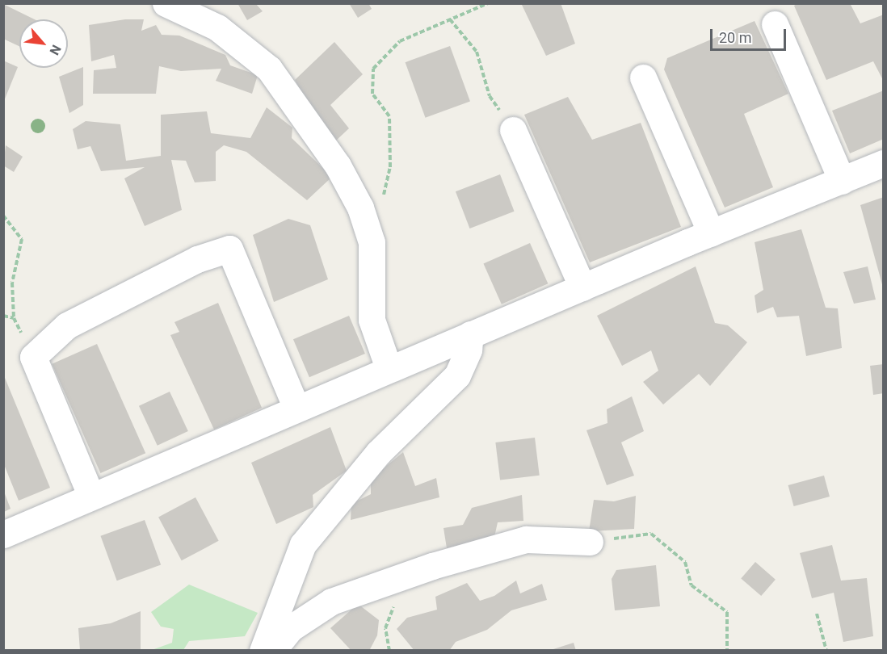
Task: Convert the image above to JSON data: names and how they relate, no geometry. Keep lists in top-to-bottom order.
{
  "scale_bar": "20 m",
  "north": "bottom right"
}
